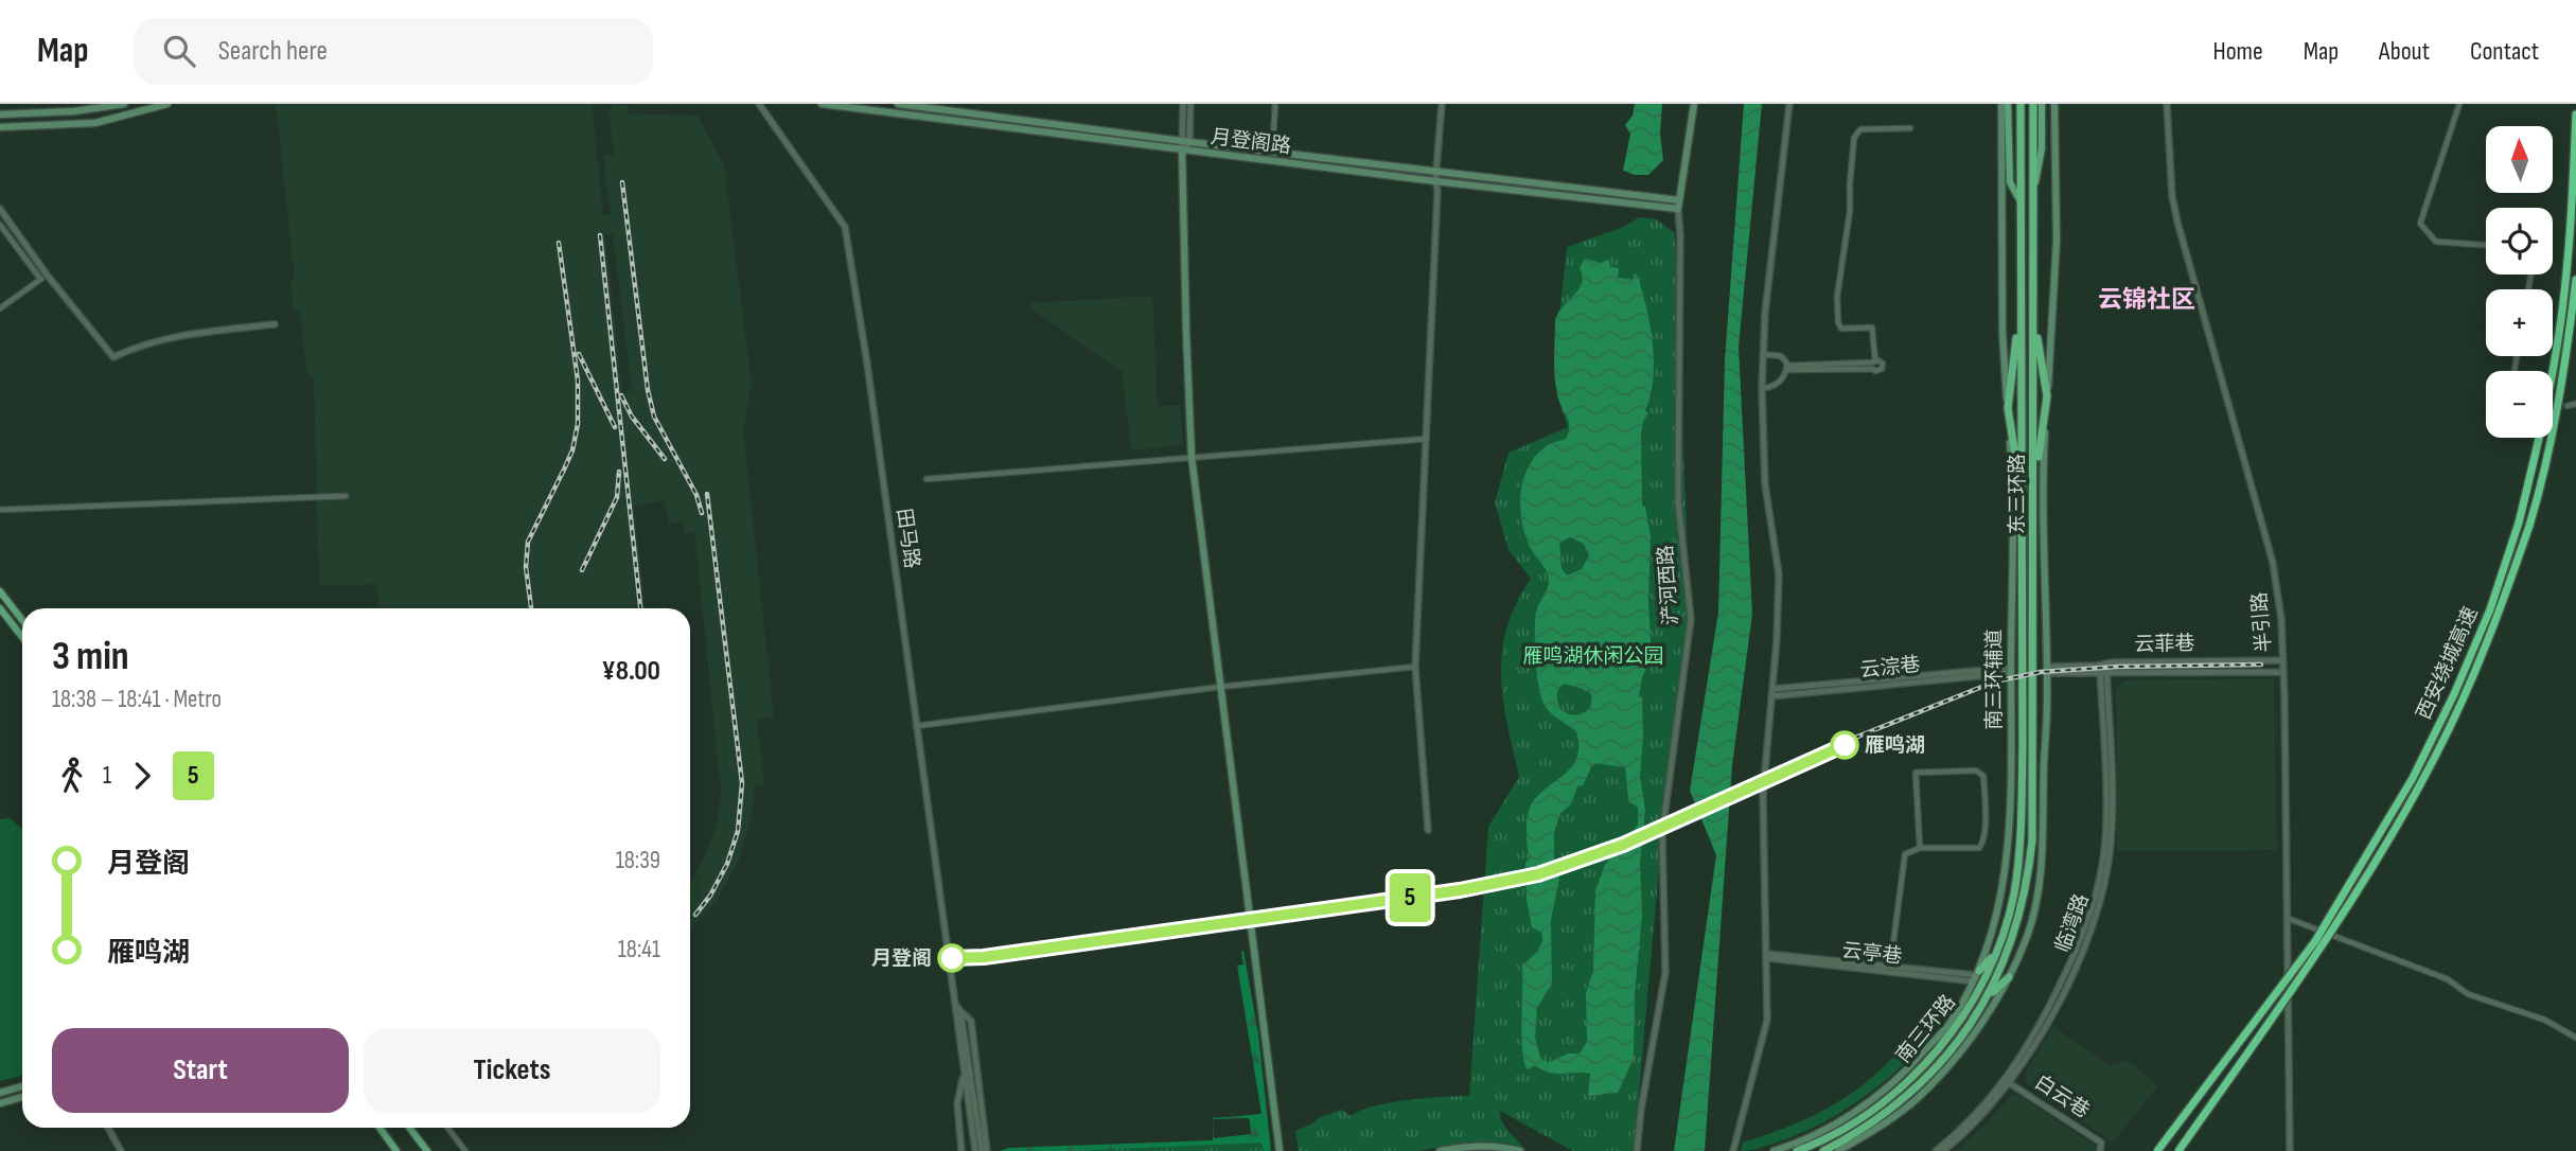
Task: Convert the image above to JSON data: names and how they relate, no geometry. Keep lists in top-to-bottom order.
{
  "streets": {
    "highway": ["东三环路", "西安绕城高速", "南三环路"],
    "main road": ["月登阁路", "浐河西路", "南三环辅道"],
    "street": [
      "田马路",
      "半引路",
      "云菲巷",
      "云淙巷",
      "临湾路",
      "云亭巷",
      "白云巷"
    ]
  },
  "crossings": [
    ["月登阁路", "浐河西路"],
    ["东三环路", "南三环路"],
    ["半引路", "云菲巷"],
    ["云菲巷", "临湾路"],
    ["云淙巷", "南三环辅道"],
    ["南三环辅道", "云亭巷"],
    ["南三环辅道", "南三环路"],
    ["临湾路", "白云巷"]
  ],
  "districts": ["云锦社区"],
  "parks": ["雁鸣湖休闲公园"],
  "places": ["雁鸣湖", "月登阁"],
  "lines": ["metro line 5"],
  "north": "top",
  "page": {
    "header": "Map",
    "search": "Search here",
    "nav": [
      "Home",
      "Map",
      "About",
      "Contact"
    ],
    "on_map": "5",
    "map_buttons": ["+", "−"],
    "heading": ["3 min", "18:38 – 18:41 · Metro", "¥8.00"],
    "legs": ["1", "5"],
    "list": [
      {
        "name": "月登阁",
        "value": "18:39"
      },
      {
        "name": "雁鸣湖",
        "value": "18:41"
      }
    ],
    "buttons": ["Start", "Tickets"]
  }
}
